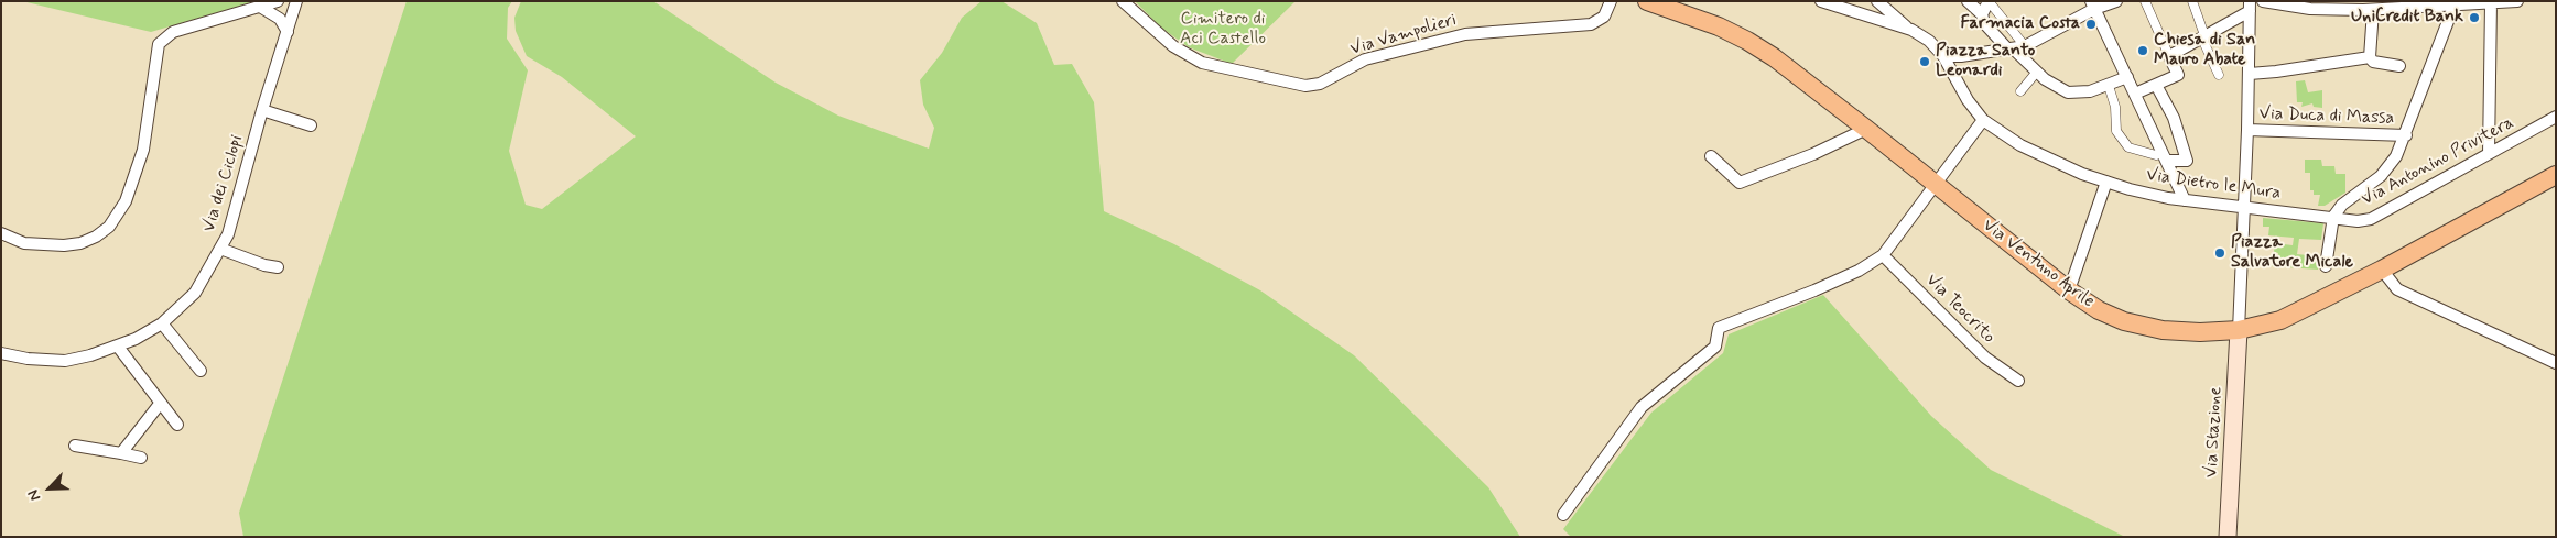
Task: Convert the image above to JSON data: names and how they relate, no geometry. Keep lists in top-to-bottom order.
{
  "streets": {
    "main road": ["Via Ventuno Aprile", "Via Stazione"],
    "street": [
      "Via Vampolieri",
      "Via Duca di Massa",
      "Via Antonino Privitera",
      "Via dei Ciclopi",
      "Via Dietro le Mura",
      "Via Teocrito"
    ]
  },
  "crossings": [
    ["Via Antonino Privitera", "Via Dietro le Mura"],
    ["Via Ventuno Aprile", "Via Stazione"]
  ],
  "parks": ["Cimitero di Aci Castello"],
  "places": [
    "UniCredit Bank",
    "Farmacia Costa",
    "Chiesa di San Mauro Abate",
    "Piazza Santo Leonardi",
    "Piazza Salvatore Micale"
  ],
  "north": "bottom left"
}
